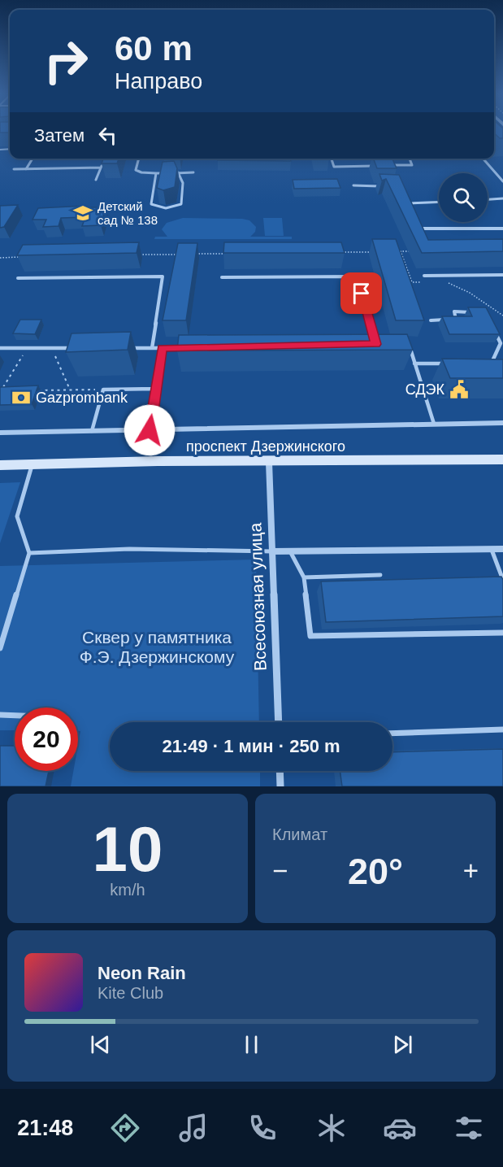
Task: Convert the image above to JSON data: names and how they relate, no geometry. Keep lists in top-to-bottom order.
{
  "streets": {
    "main road": ["проспект Дзержинского"],
    "street": ["Всесоюзная улица"]
  },
  "crossings": [
    ["проспект Дзержинского", "Всесоюзная улица"]
  ],
  "parks": ["Сквер у памятника Ф.Э. Дзержинскому"],
  "places": {
    "school or university": ["Детский сад № 138"],
    "public building": ["СДЭК"],
    "bank": ["Gazprombank"]
  },
  "page": {
    "turn": ["60 m", "Направо"],
    "then": "Затем",
    "limit": "20",
    "trip": "21:49 · 1 мин · 250 m",
    "tile": [
      ["10", "km/h"],
      "Климат"
    ],
    "heat": ["−", "20°", "+"],
    "song": ["Neon Rain", "Kite Club"],
    "tabs": "21:48"
  }
}
